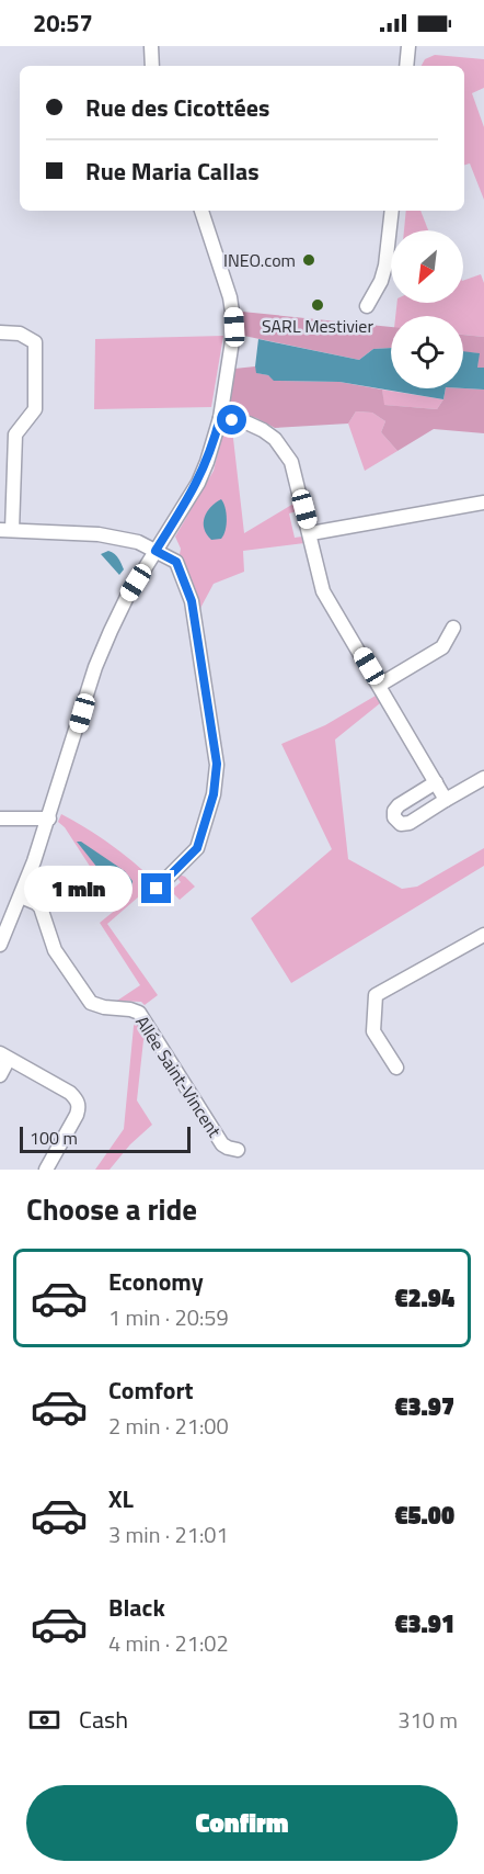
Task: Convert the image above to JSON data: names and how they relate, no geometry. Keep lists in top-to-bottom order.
{
  "streets": {
    "street": ["Allée Saint-Vincent"]
  },
  "places": ["INEO.com", "SARL Mestivier"],
  "scale_bar": "100 m",
  "north": "bottom left",
  "page": {
    "status": "20:57",
    "banner": ["Rue des Cicottées", "Rue Maria Callas"],
    "bubble": "1 min",
    "scale": "100 m",
    "heading": "Choose a ride",
    "list": [
      {
        "name": "Economy",
        "note": "1 min · 20:59",
        "value": "€2.94"
      },
      {
        "name": "Comfort",
        "note": "2 min · 21:00",
        "value": "€3.97"
      },
      {
        "name": "XL",
        "note": "3 min · 21:01",
        "value": "€5.00"
      },
      {
        "name": "Black",
        "note": "4 min · 21:02",
        "value": "€3.91"
      }
    ],
    "pay": ["Cash", "310 m"],
    "buttons": "Confirm"
  }
}
